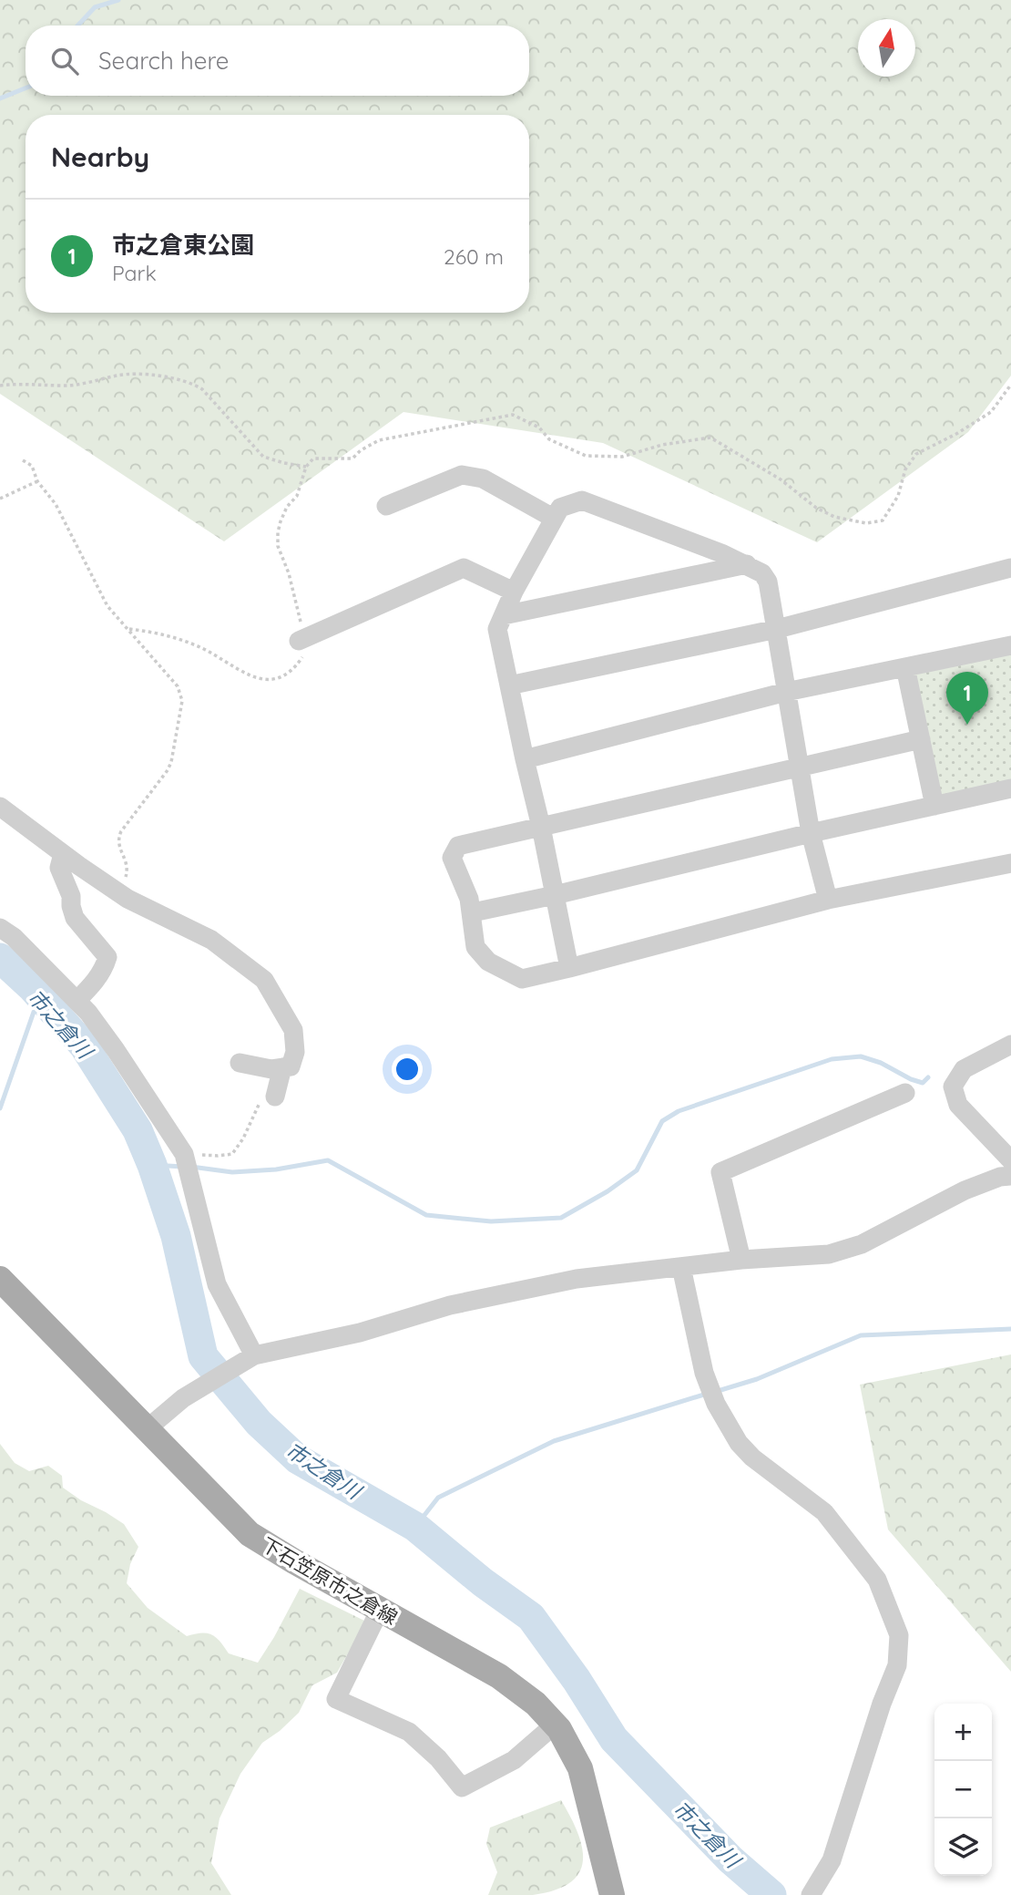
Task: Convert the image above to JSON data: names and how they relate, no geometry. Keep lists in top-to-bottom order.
{
  "streets": {
    "main road": ["下石笠原市之倉線"]
  },
  "water": ["市之倉川"],
  "north": "top",
  "page": {
    "search": "Search here",
    "heading": "Nearby",
    "list": [
      {
        "mark": "1",
        "name": "市之倉東公園",
        "note": "Park",
        "value": "260 m"
      }
    ],
    "pins": "1",
    "map_buttons": ["+", "−"]
  }
}
